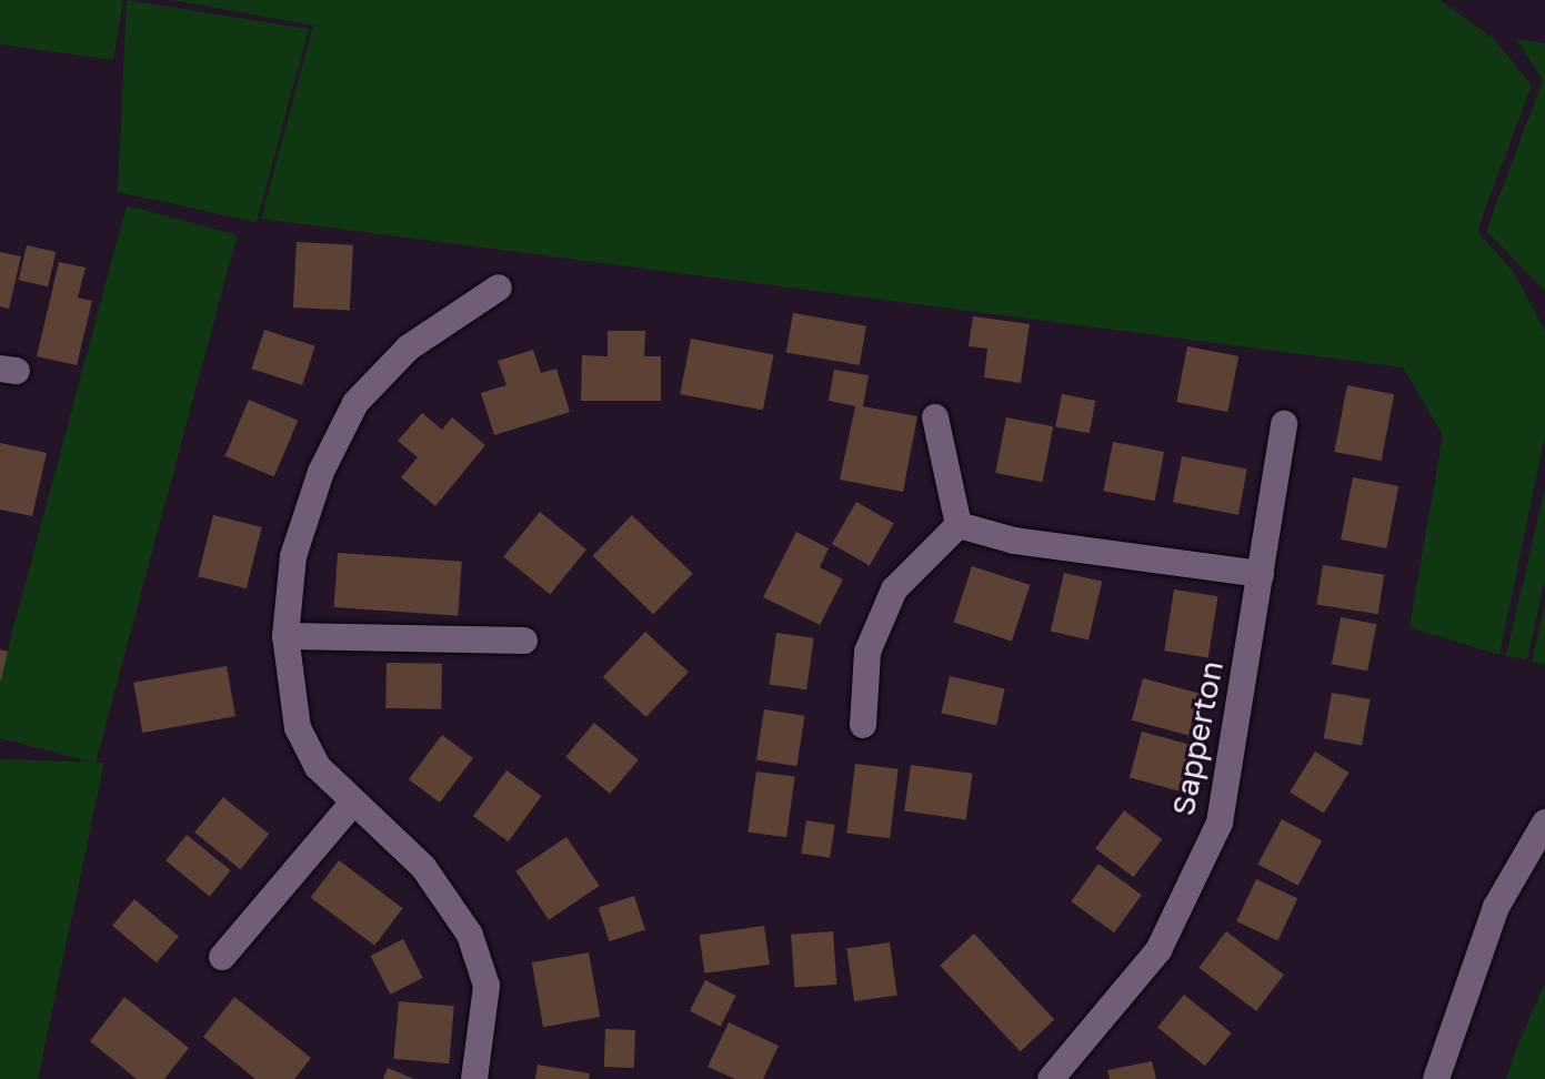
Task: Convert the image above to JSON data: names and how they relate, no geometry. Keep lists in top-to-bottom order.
{
  "streets": {
    "street": ["Sapperton"]
  }
}
